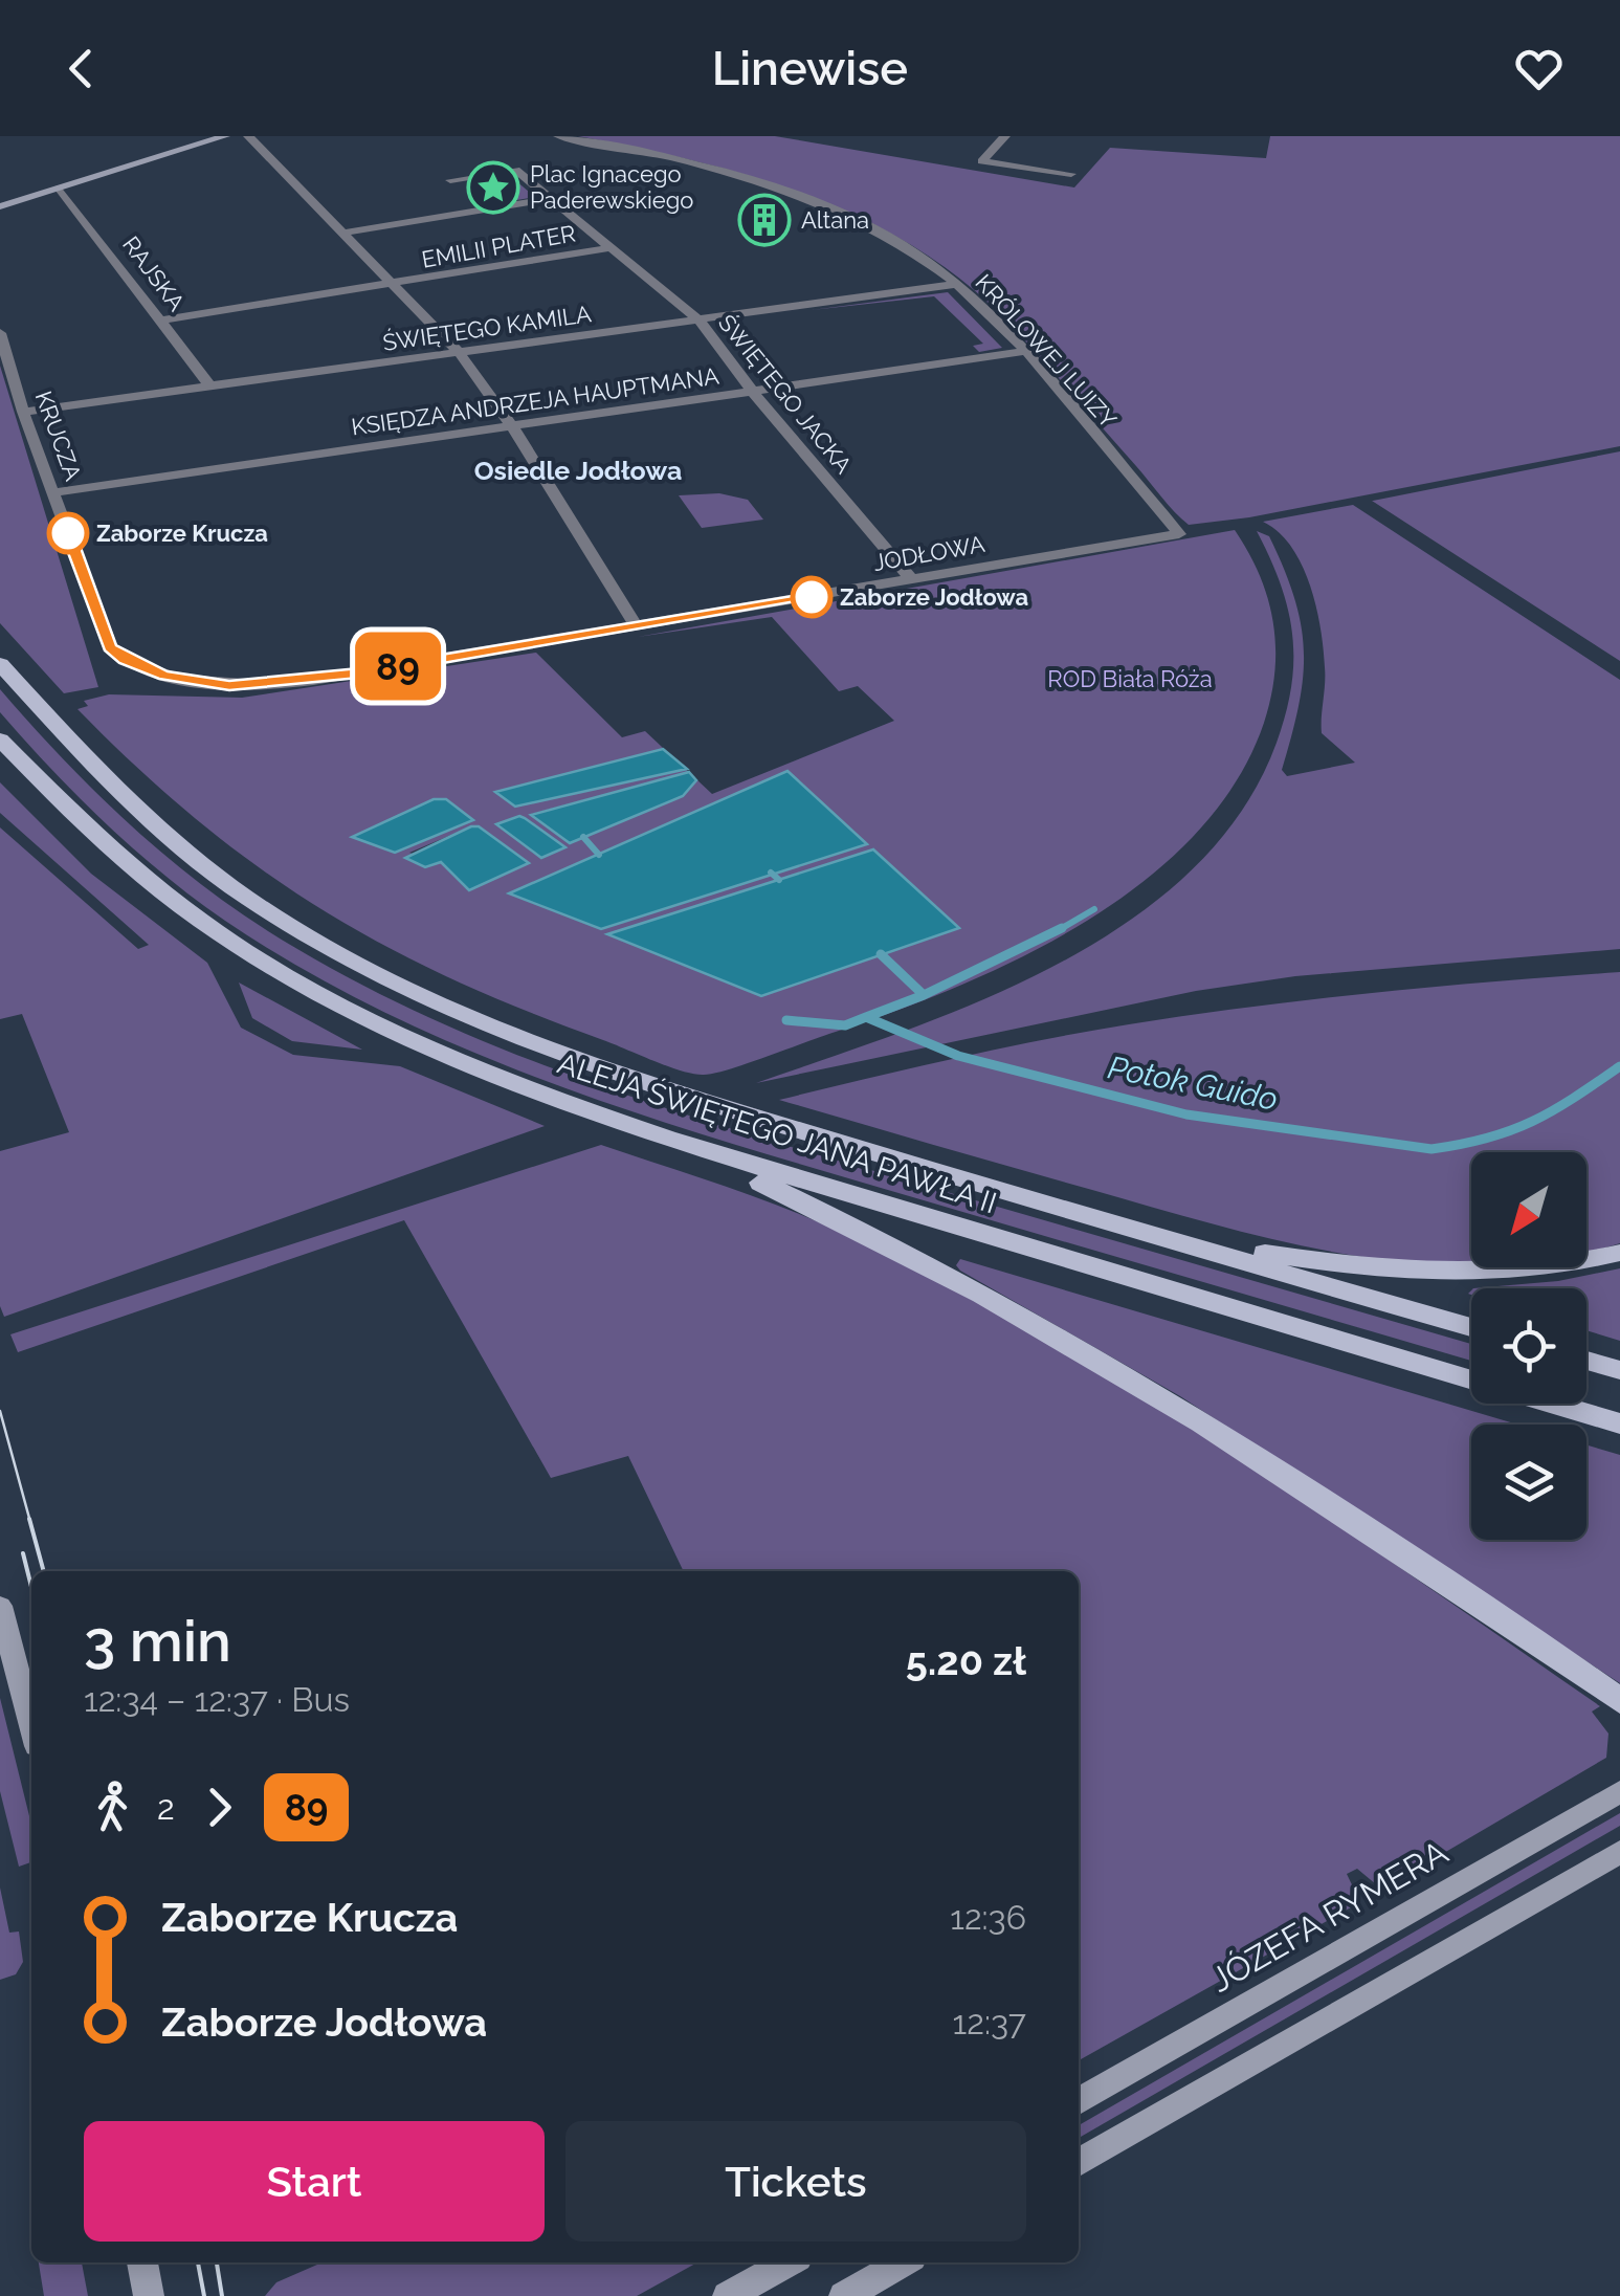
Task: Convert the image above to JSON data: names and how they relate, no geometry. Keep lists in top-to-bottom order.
{
  "streets": {
    "main road": ["ALEJA ŚWIĘTEGO JANA PAWŁA II"],
    "street": [
      "EMILII PLATER",
      "RAJSKA",
      "ŚWIĘTEGO KAMILA",
      "KRÓLOWEJ LUIZY",
      "ŚWIĘTEGO JACKA",
      "KSIĘDZA ANDRZEJA HAUPTMANA",
      "KRUCZA",
      "JODŁOWA",
      "JÓZEFA RYMERA"
    ]
  },
  "crossings": [
    ["EMILII PLATER", "RAJSKA"],
    ["EMILII PLATER", "ŚWIĘTEGO JACKA"],
    ["RAJSKA", "ŚWIĘTEGO KAMILA"],
    ["ŚWIĘTEGO KAMILA", "KRÓLOWEJ LUIZY"],
    ["ŚWIĘTEGO KAMILA", "ŚWIĘTEGO JACKA"],
    ["ŚWIĘTEGO KAMILA", "KRUCZA"],
    ["KRÓLOWEJ LUIZY", "KSIĘDZA ANDRZEJA HAUPTMANA"],
    ["KRÓLOWEJ LUIZY", "JODŁOWA"],
    ["ŚWIĘTEGO JACKA", "KSIĘDZA ANDRZEJA HAUPTMANA"],
    ["ŚWIĘTEGO JACKA", "JODŁOWA"],
    ["KSIĘDZA ANDRZEJA HAUPTMANA", "KRUCZA"],
    ["KRUCZA", "JODŁOWA"]
  ],
  "districts": ["Osiedle Jodłowa"],
  "water": ["Potok Guido"],
  "parks": ["ROD Biała Róża"],
  "places": {
    "place": ["Plac Ignacego Paderewskiego"],
    "building": ["Altana"],
    "other": ["Zaborze Krucza", "Zaborze Jodłowa"]
  },
  "lines": ["bus line 89"],
  "north": "bottom left",
  "page": {
    "header": "Linewise",
    "on_map": "89",
    "heading": ["3 min", "12:34 – 12:37 · Bus", "5.20 zł"],
    "legs": ["2", "89"],
    "list": [
      {
        "name": "Zaborze Krucza",
        "value": "12:36"
      },
      {
        "name": "Zaborze Jodłowa",
        "value": "12:37"
      }
    ],
    "buttons": ["Start", "Tickets"]
  }
}
